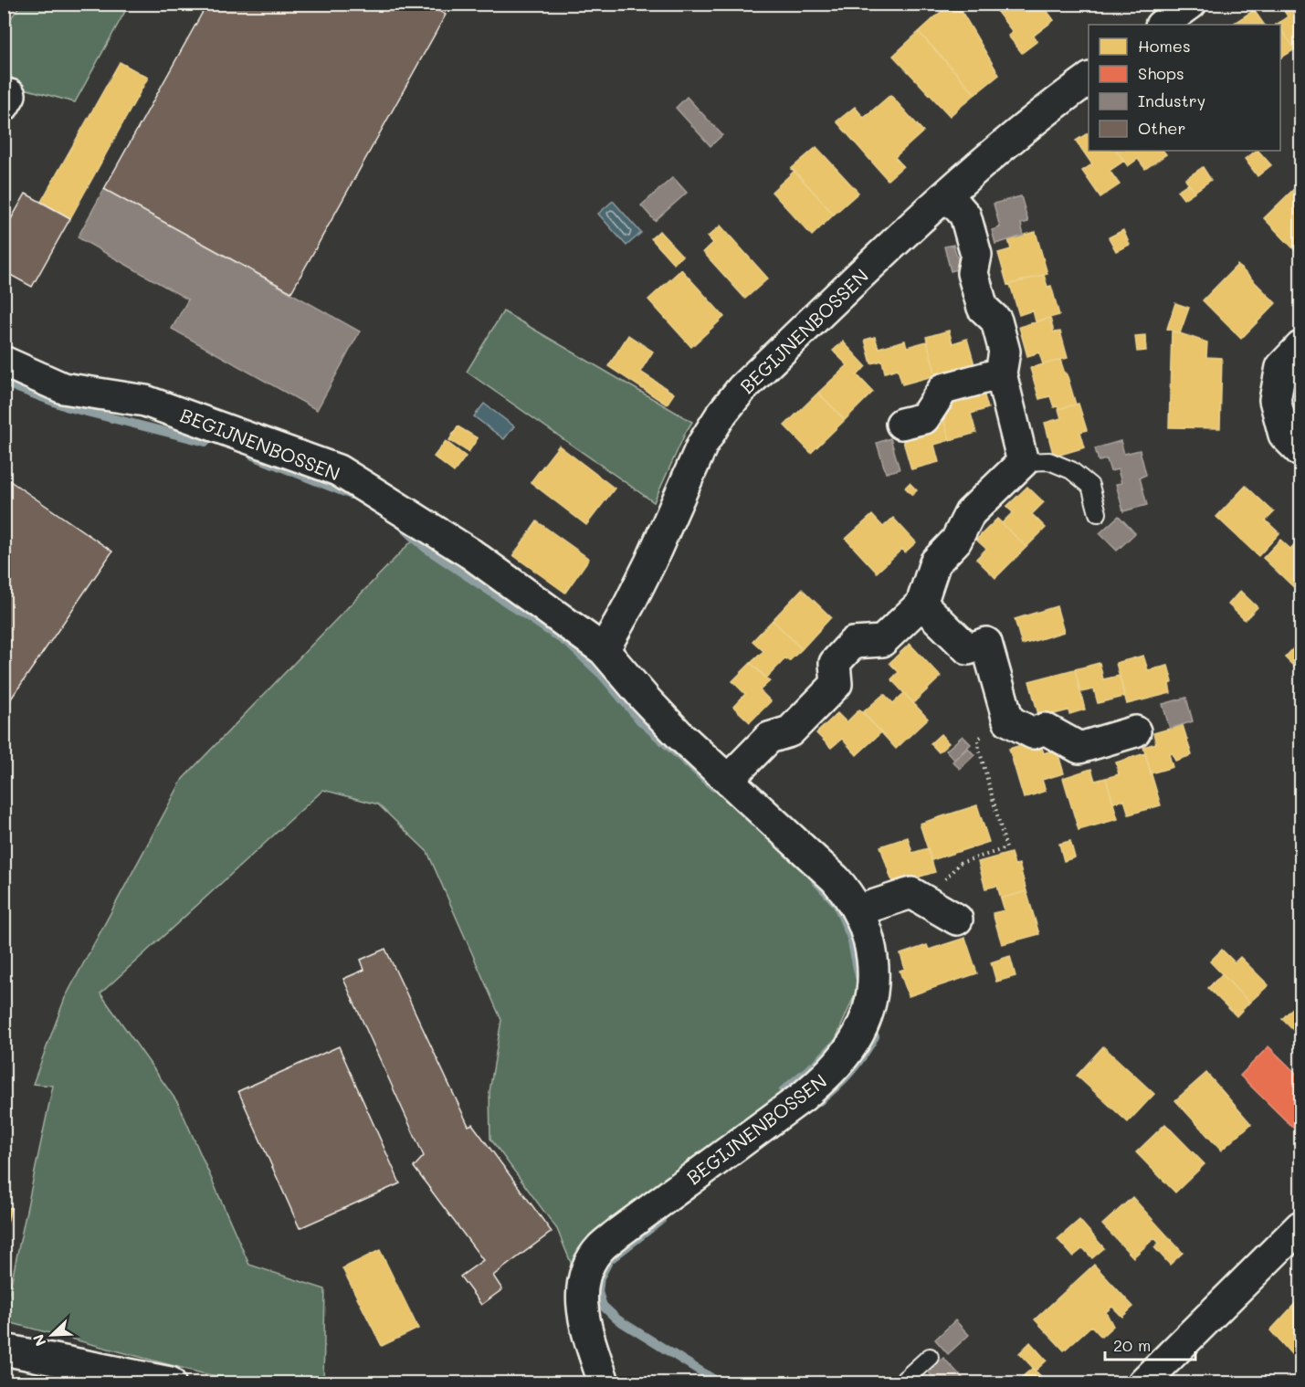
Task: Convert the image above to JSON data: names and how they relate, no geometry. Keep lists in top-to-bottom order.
{
  "streets": {
    "street": ["BEGIJNENBOSSEN"]
  },
  "legend": [
    "Homes",
    "Shops",
    "Industry",
    "Other"
  ],
  "scale_bar": "20 m",
  "north": "bottom left"
}
